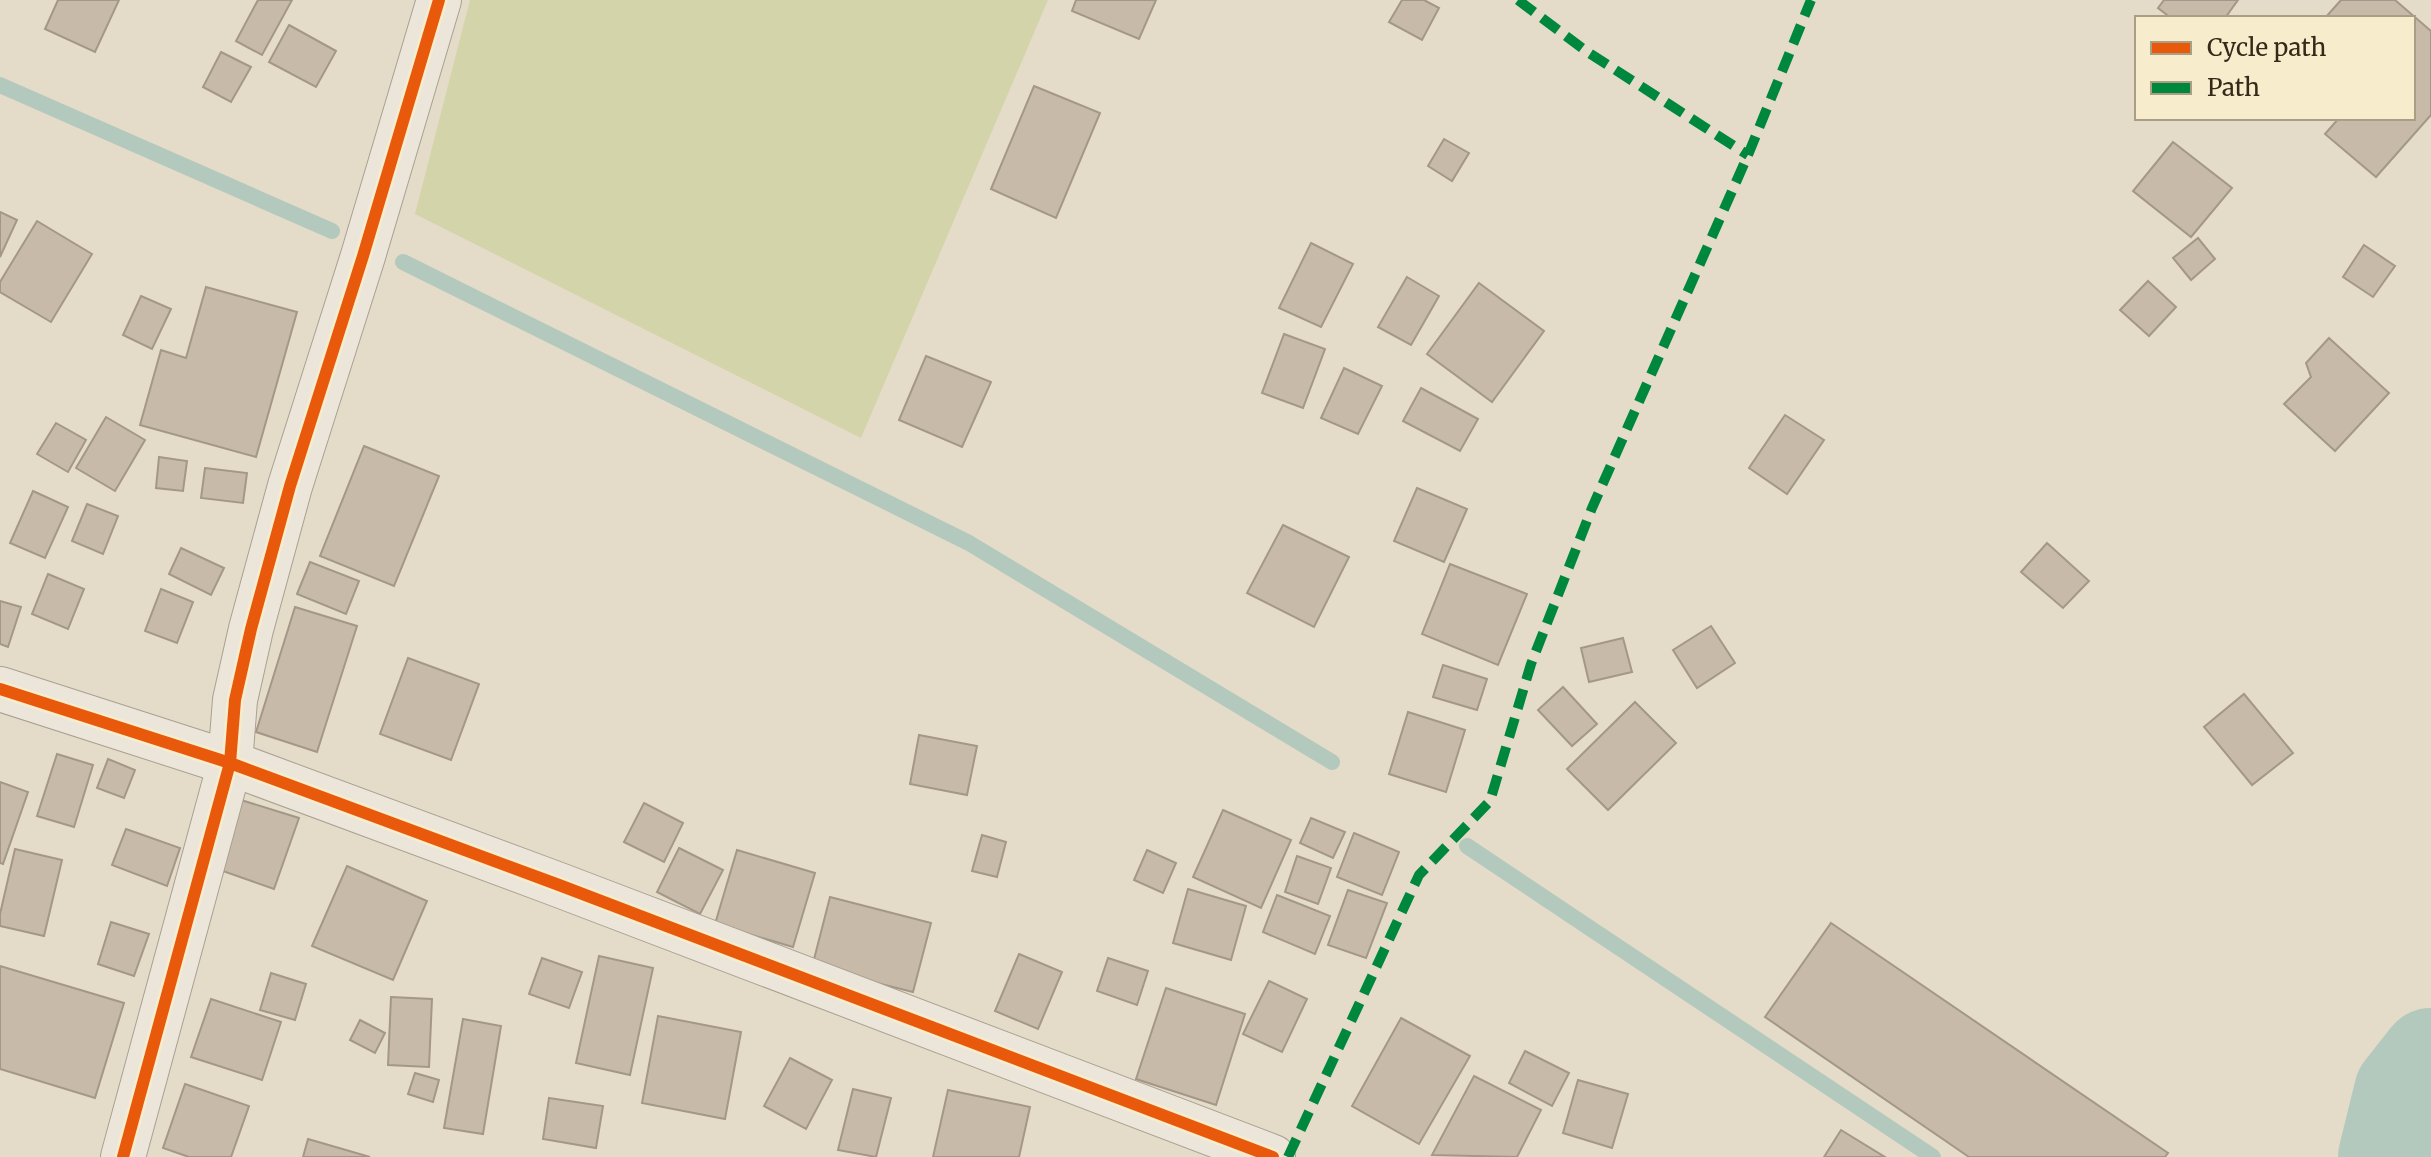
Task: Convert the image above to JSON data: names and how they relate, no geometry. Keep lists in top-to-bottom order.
{
  "legend": ["Cycle path", "Path"]
}
